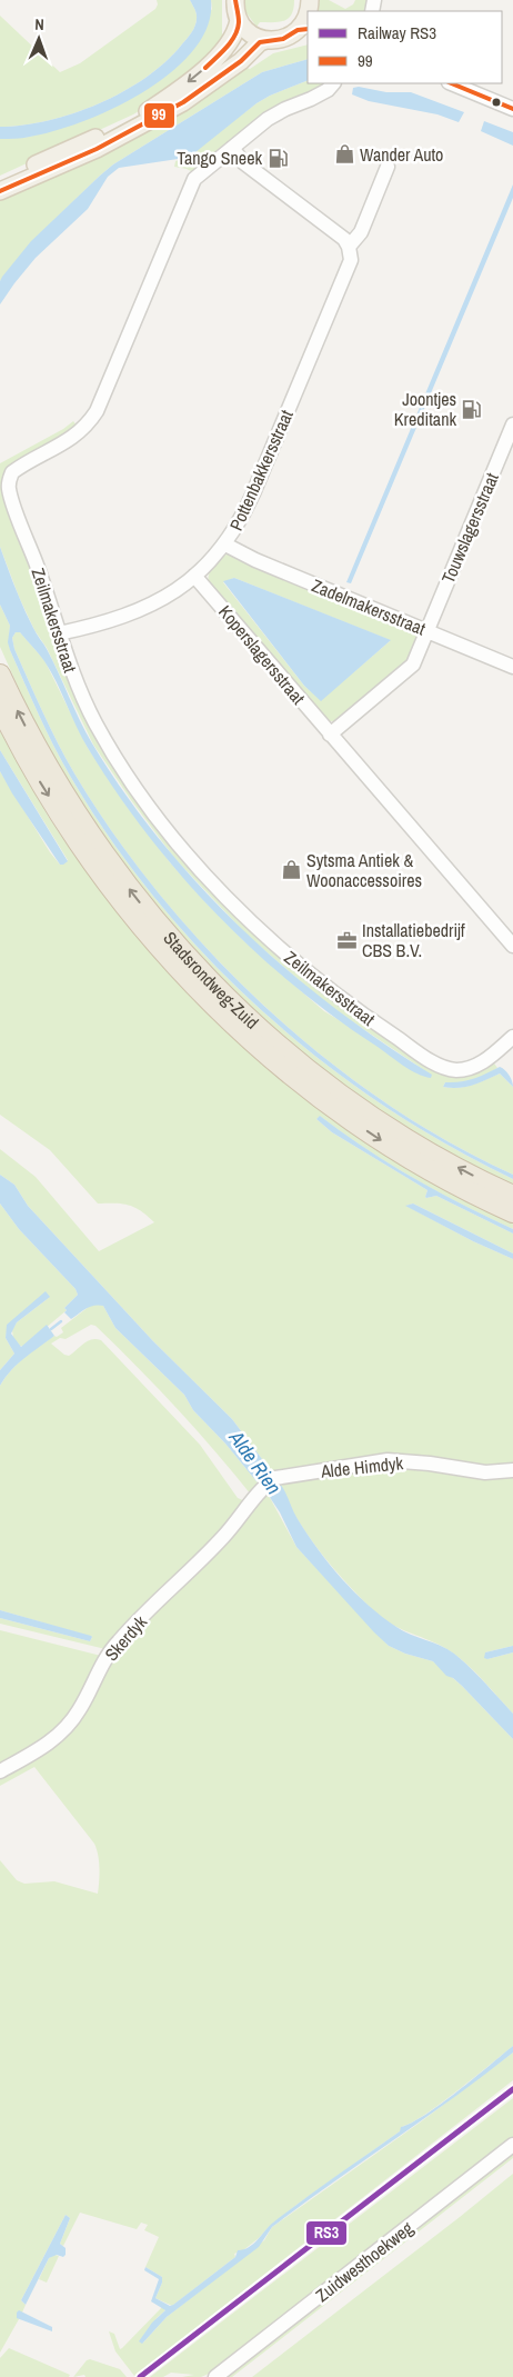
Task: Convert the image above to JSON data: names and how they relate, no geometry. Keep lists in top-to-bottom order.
{
  "streets": {
    "highway": ["Stadsrondweg-Zuid"],
    "street": [
      "Pottenbakkersstraat",
      "Touwslagersstraat",
      "Zadelmakersstraat",
      "Zeilmakersstraat",
      "Koperslagersstraat",
      "Alde Himdyk",
      "Skerdyk",
      "Zuidwesthoekweg"
    ]
  },
  "crossings": [
    ["Pottenbakkersstraat", "Zadelmakersstraat"],
    ["Pottenbakkersstraat", "Zeilmakersstraat"],
    ["Pottenbakkersstraat", "Koperslagersstraat"],
    ["Touwslagersstraat", "Zadelmakersstraat"],
    ["Alde Himdyk", "Skerdyk"]
  ],
  "water": ["Alde Rien"],
  "places": {
    "shop": ["Wander Auto", "Sytsma Antiek & Woonaccessoires"],
    "fuel station": ["Tango Sneek", "Joontjes Kreditank"],
    "office": ["Installatiebedrijf CBS B.V."]
  },
  "lines": ["transit line 99", "rail line RS3"],
  "legend": ["Railway RS3", "99"],
  "north": "top"
}
